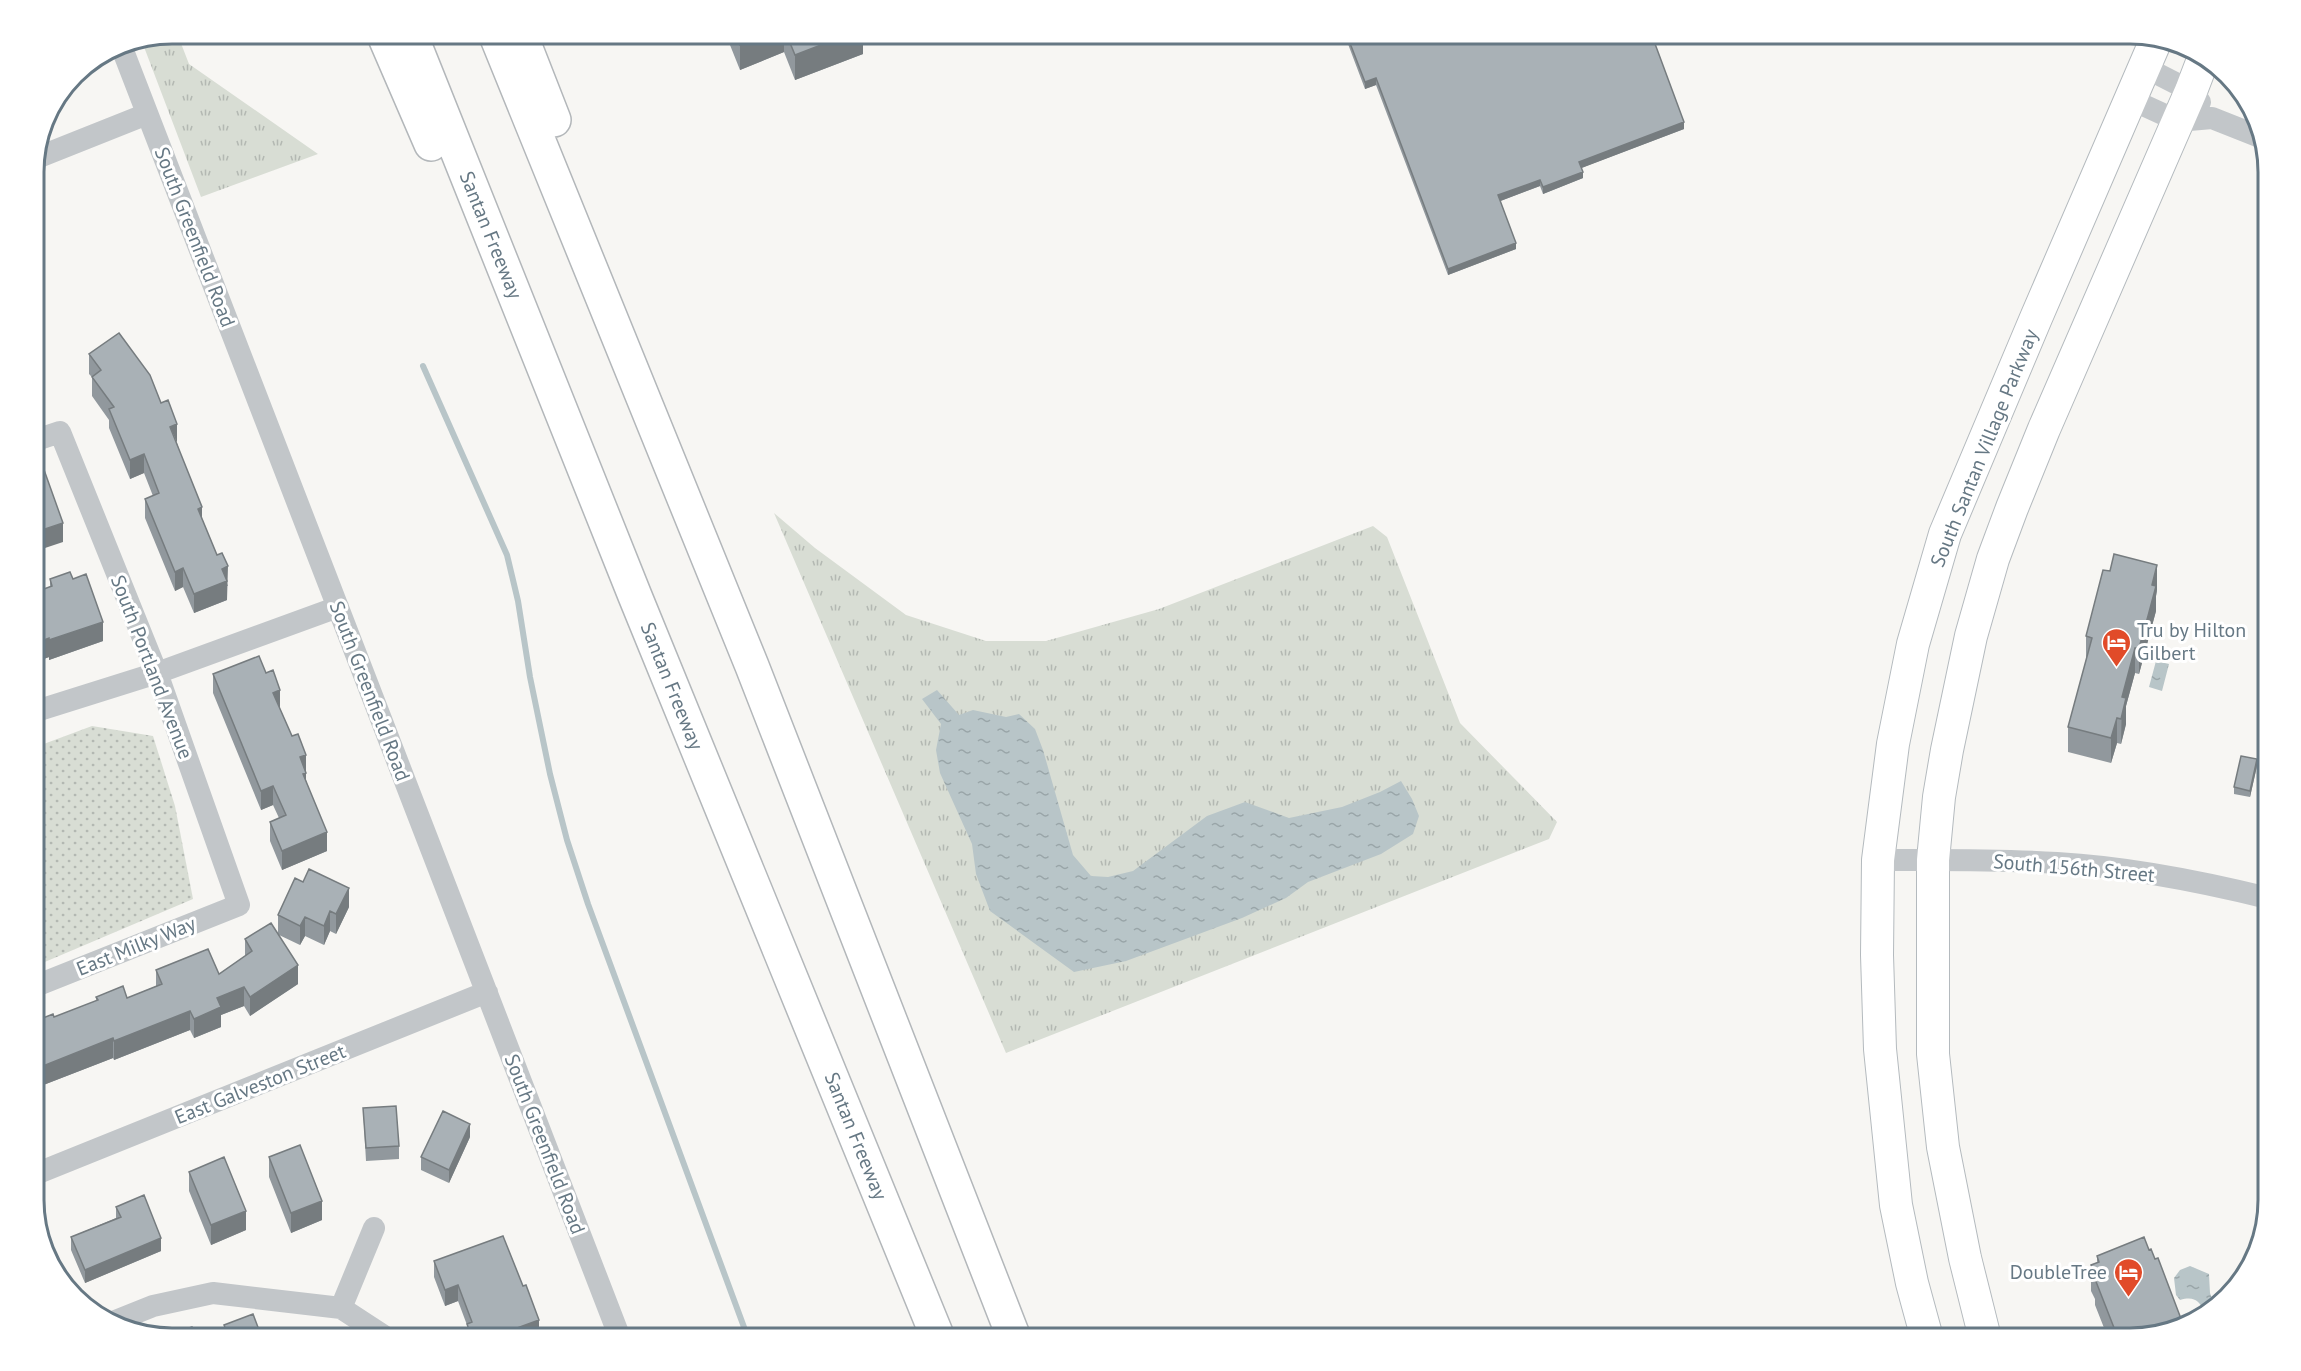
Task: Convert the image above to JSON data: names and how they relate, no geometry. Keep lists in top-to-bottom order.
{
  "streets": {
    "highway": ["Santan Freeway"],
    "main road": ["South Santan Village Parkway"],
    "street": [
      "South Greenfield Road",
      "South Portland Avenue",
      "South 156th Street",
      "East Milky Way",
      "East Galveston Street"
    ]
  },
  "crossings": [
    ["South Greenfield Road", "East Galveston Street"],
    ["South Santan Village Parkway", "South 156th Street"],
    ["South Portland Avenue", "East Milky Way"]
  ],
  "places": {
    "hotel": ["Tru by Hilton Gilbert", "DoubleTree"]
  }
}
